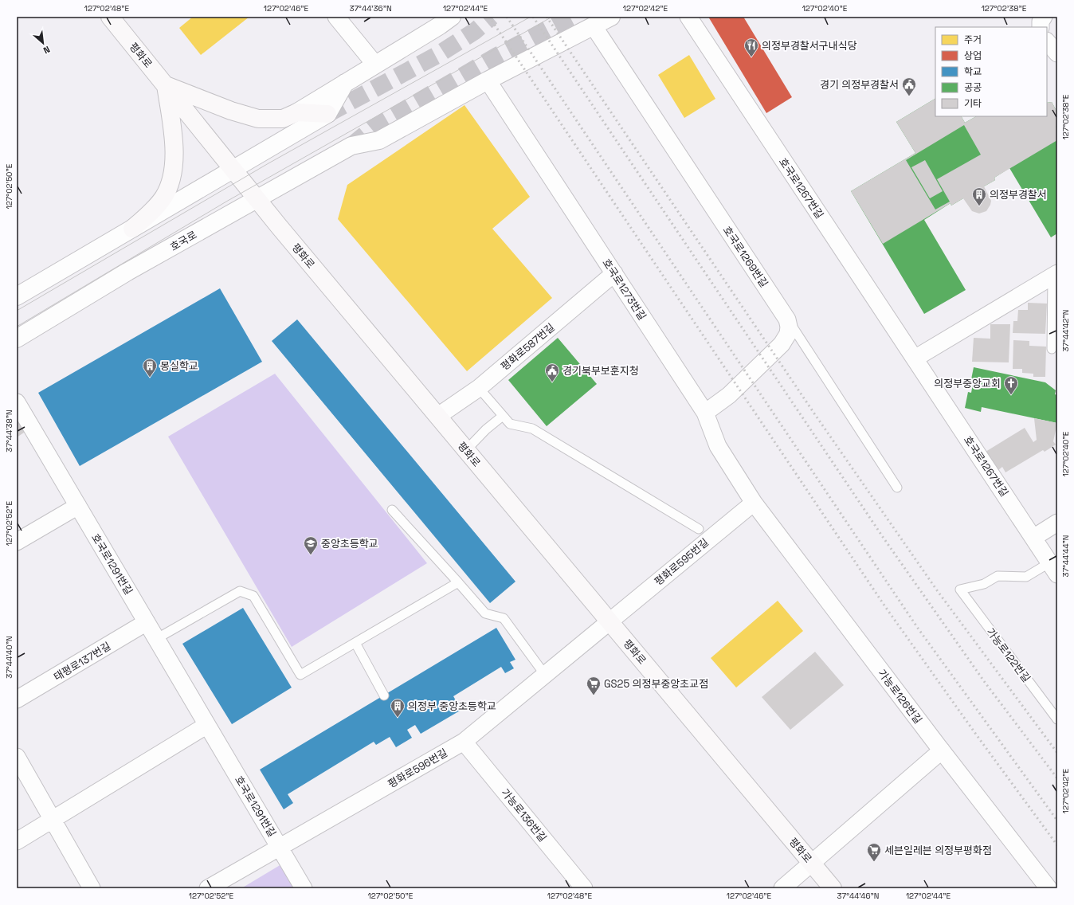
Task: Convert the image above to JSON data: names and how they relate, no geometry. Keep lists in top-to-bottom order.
{
  "streets": {
    "main road": ["평화로"],
    "street": [
      "호국로1267번길",
      "호국로",
      "호국로1269번길",
      "호국로1273번길",
      "평화로587번길",
      "평화로595번길",
      "호국로1291번길",
      "태평로137번길",
      "가능로126번길",
      "평화로596번길",
      "가능로136번길"
    ],
    "lane": ["가능로122번길"]
  },
  "crossings": [
    ["평화로", "호국로"],
    ["평화로", "평화로587번길"],
    ["평화로", "평화로595번길"],
    ["평화로", "평화로596번길"],
    ["호국로1267번길", "가능로122번길"],
    ["호국로", "호국로1269번길"],
    ["호국로", "호국로1273번길"],
    ["호국로1273번길", "평화로587번길"],
    ["호국로1273번길", "평화로595번길"],
    ["호국로1273번길", "가능로126번길"],
    ["평화로595번길", "가능로126번길"],
    ["평화로595번길", "평화로596번길"],
    ["호국로1291번길", "태평로137번길"],
    ["호국로1291번길", "평화로596번길"],
    ["평화로596번길", "가능로136번길"]
  ],
  "places": {
    "restaurant": ["의정부경찰서구내식당"],
    "public building": ["경기 의정부경찰서", "경기북부보훈지청"],
    "building": ["의정부경찰서", "몽실학교", "의정부 중앙초등학교"],
    "church": ["의정부중앙교회"],
    "school or university": ["중앙초등학교"],
    "supermarket": ["GS25 의정부중앙초교점", "세븐일레븐 의정부평화점"]
  },
  "legend": [
    "주거",
    "상업",
    "학교",
    "공공",
    "기타"
  ],
  "north": "bottom right",
  "coordinates": [
    "127°02'48\"E",
    "127°02'46\"E",
    "37°44'36\"N",
    "127°02'44\"E",
    "127°02'42\"E",
    "127°02'40\"E",
    "127°02'38\"E",
    "127°02'50\"E",
    "37°44'42\"N",
    "37°44'38\"N",
    "127°02'52\"E",
    "37°44'44\"N",
    "37°44'40\"N",
    "37°44'46\"N"
  ]
}
